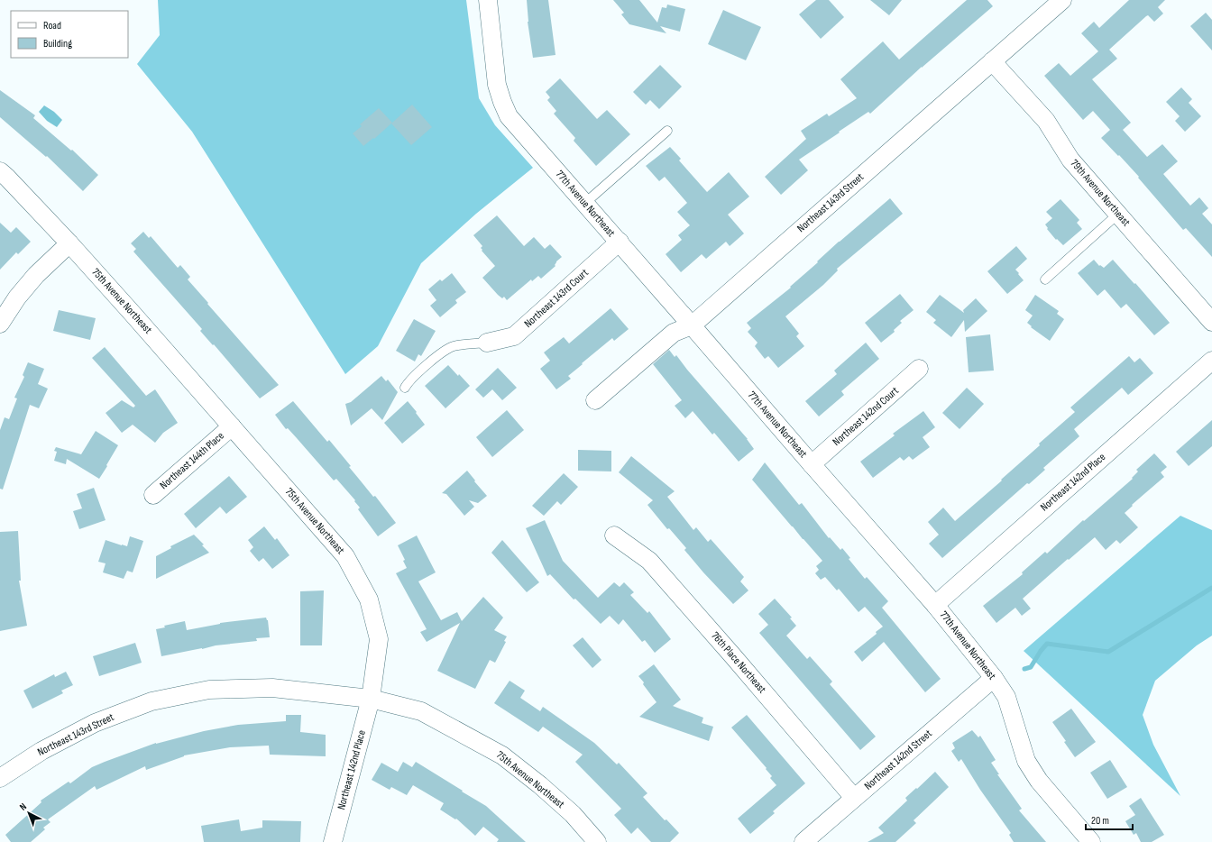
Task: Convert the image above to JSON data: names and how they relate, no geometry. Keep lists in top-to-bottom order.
{
  "streets": {
    "street": [
      "79th Avenue Northeast",
      "Northeast 143rd Street",
      "77th Avenue Northeast",
      "Northeast 143rd Court",
      "75th Avenue Northeast",
      "Northeast 142nd Court",
      "Northeast 144th Place",
      "Northeast 142nd Place",
      "76th Place Northeast",
      "Northeast 142nd Street"
    ]
  },
  "crossings": [
    ["79th Avenue Northeast", "Northeast 143rd Street"],
    ["Northeast 143rd Street", "77th Avenue Northeast"],
    ["Northeast 143rd Street", "75th Avenue Northeast"],
    ["Northeast 143rd Street", "Northeast 142nd Place"],
    ["77th Avenue Northeast", "Northeast 143rd Court"],
    ["77th Avenue Northeast", "Northeast 142nd Court"],
    ["77th Avenue Northeast", "Northeast 142nd Place"],
    ["77th Avenue Northeast", "Northeast 142nd Street"],
    ["75th Avenue Northeast", "Northeast 144th Place"],
    ["75th Avenue Northeast", "Northeast 142nd Place"],
    ["76th Place Northeast", "Northeast 142nd Street"]
  ],
  "legend": ["Road", "Building"],
  "scale_bar": "20 m",
  "north": "top left"
}
